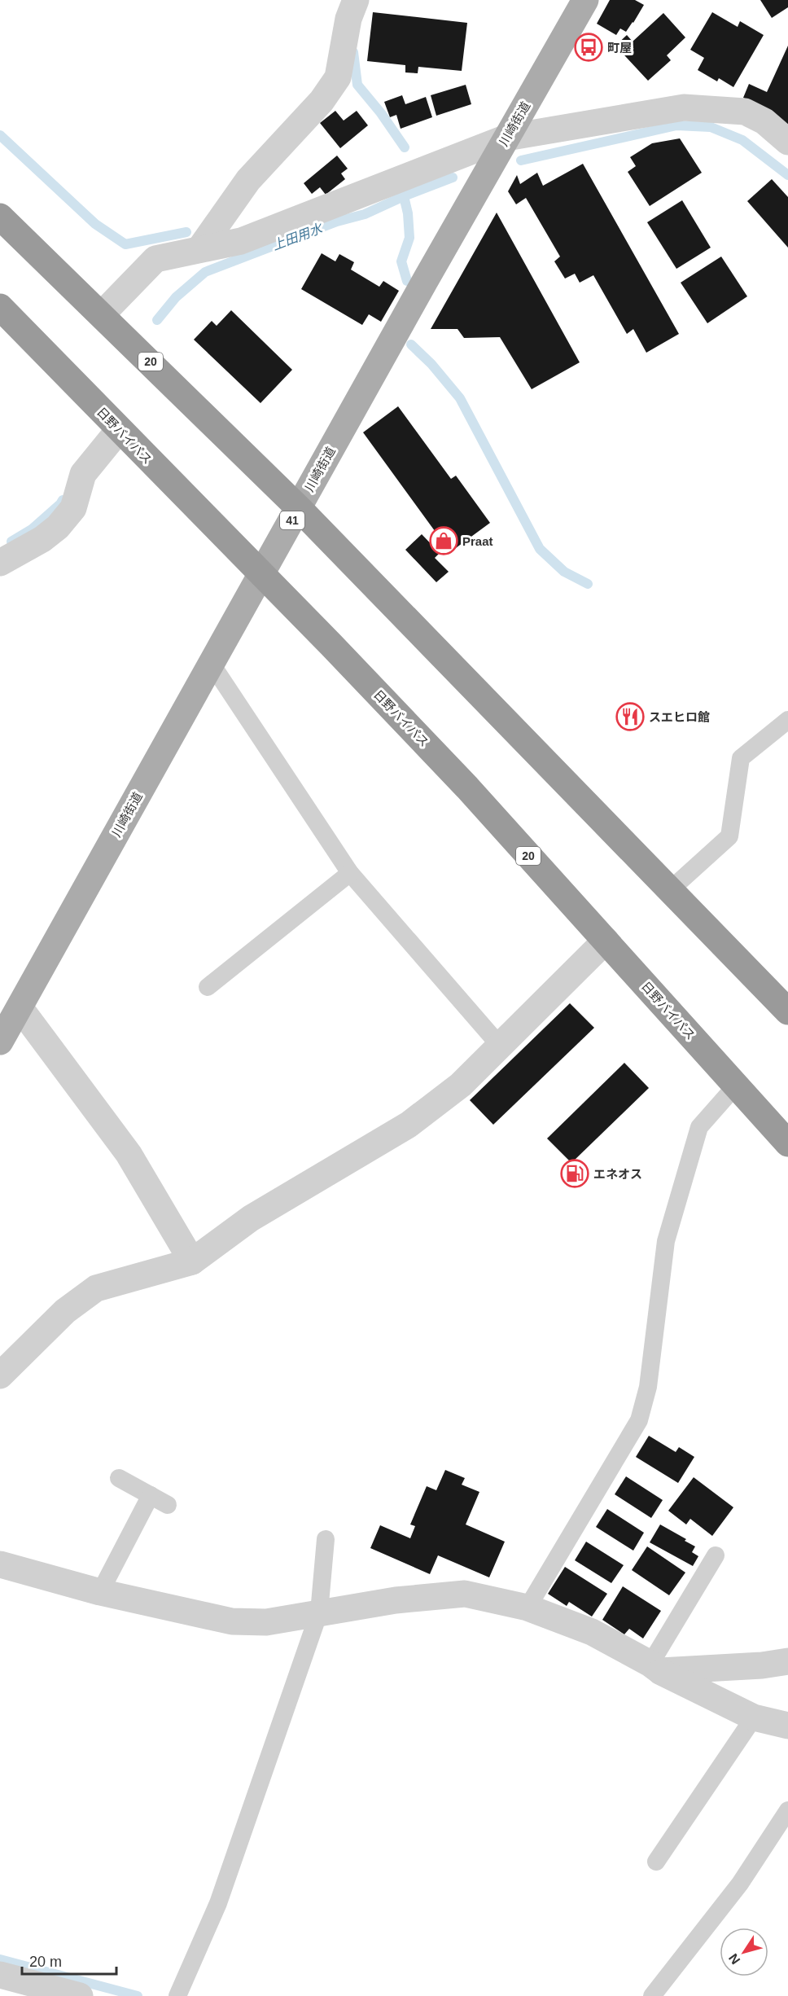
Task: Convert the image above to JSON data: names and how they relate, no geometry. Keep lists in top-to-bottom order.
{
  "streets": {
    "highway": ["20", "日野バイパス"],
    "main road": ["川崎街道", "41"]
  },
  "crossings": [
    ["川崎街道", "20"],
    ["川崎街道", "日野バイパス"]
  ],
  "water": ["上田用水"],
  "places": {
    "bus stop": ["町屋"],
    "shop": ["Praat"],
    "restaurant": ["スエヒロ館"],
    "fuel station": ["エネオス"]
  },
  "scale_bar": "20 m",
  "north": "bottom left"
}
